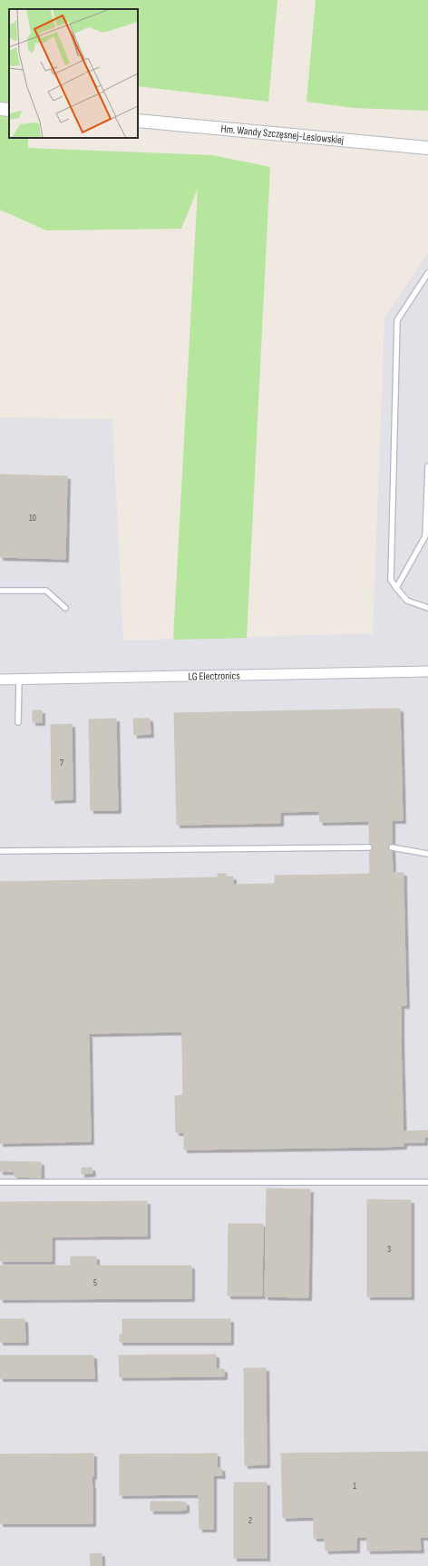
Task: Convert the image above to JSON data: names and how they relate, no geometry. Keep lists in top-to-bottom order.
{
  "streets": {
    "street": ["Hm. Wandy Szczęsnej-Lesiowskiej", "LG Electronics"]
  },
  "house_numbers": [
    "10",
    "7",
    "3",
    "5",
    "1",
    "2"
  ]
}
